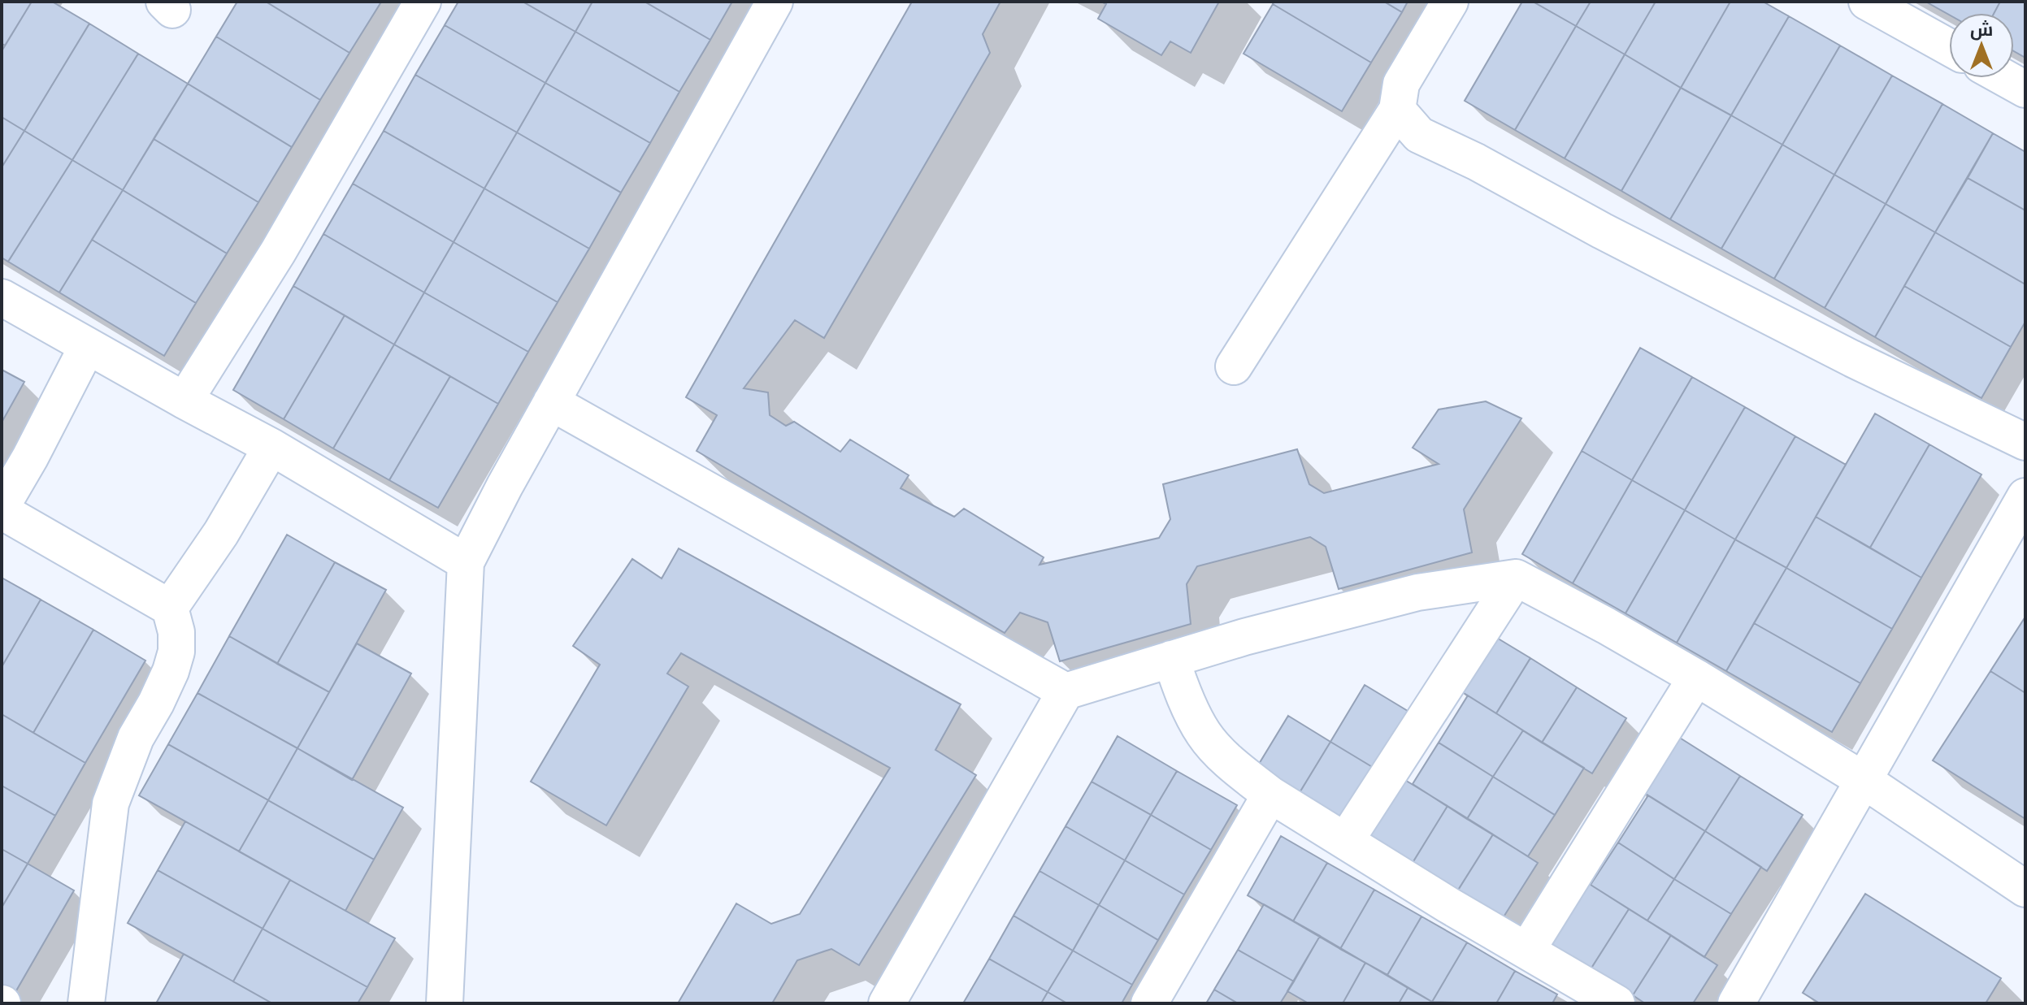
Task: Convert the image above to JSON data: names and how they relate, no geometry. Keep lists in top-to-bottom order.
{
  "north": "top"
}
